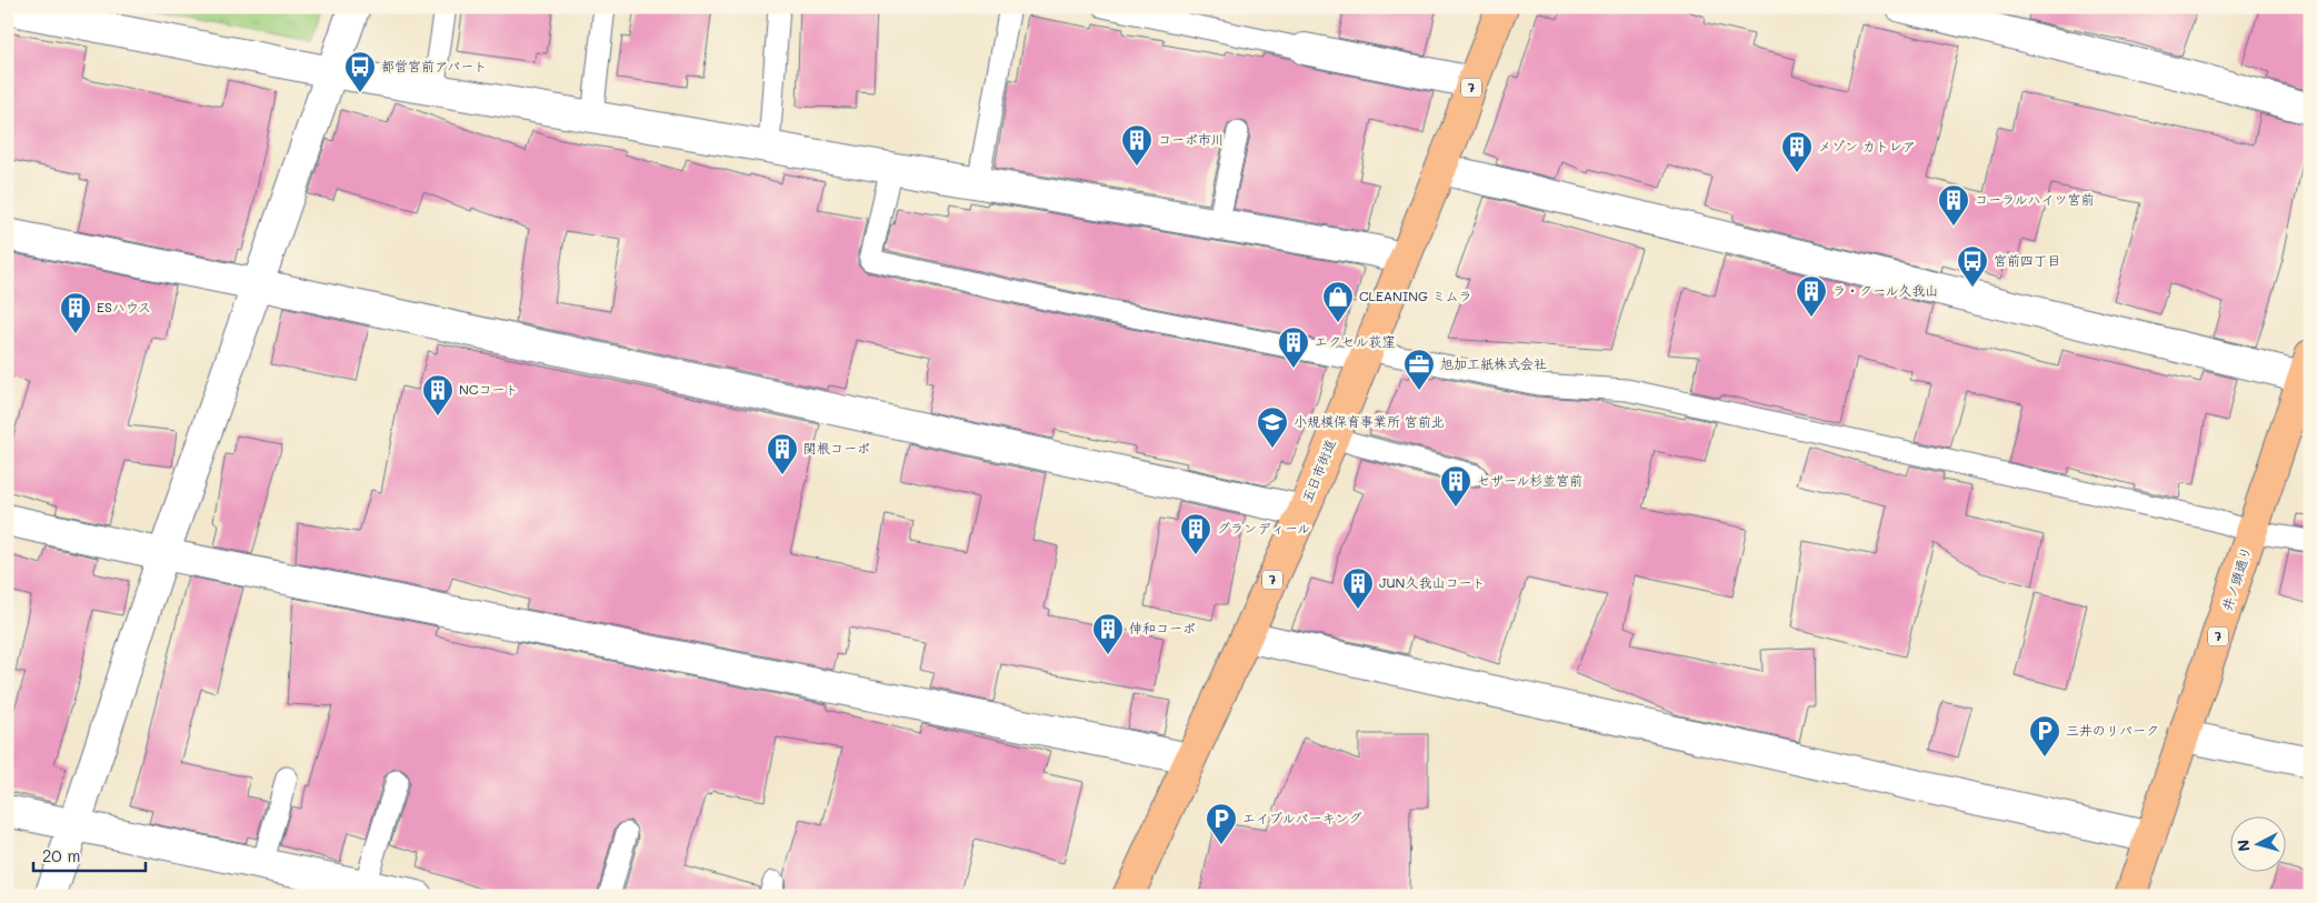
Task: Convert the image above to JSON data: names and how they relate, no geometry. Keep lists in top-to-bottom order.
{
  "streets": {
    "main road": ["7", "五日市街道", "井ノ頭通り"]
  },
  "places": {
    "bus stop": ["都営宮前アパート", "宮前四丁目"],
    "building": [
      "コーポ市川",
      "メゾン カトレア",
      "コーラルハイツ宮前",
      "ラ・クール久我山",
      "ESハウス",
      "エクセル荻窪",
      "NCコート",
      "関根コーポ",
      "セザール杉並宮前",
      "グランディール",
      "JUN久我山コート",
      "伸和コーポ"
    ],
    "shop": ["CLEANING ミムラ"],
    "office": ["旭加工紙株式会社"],
    "school or university": ["小規模保育事業所 宮前北"],
    "parking": ["三井のリパーク", "エイブルパーキング"]
  },
  "scale_bar": "20 m",
  "north": "left"
}
